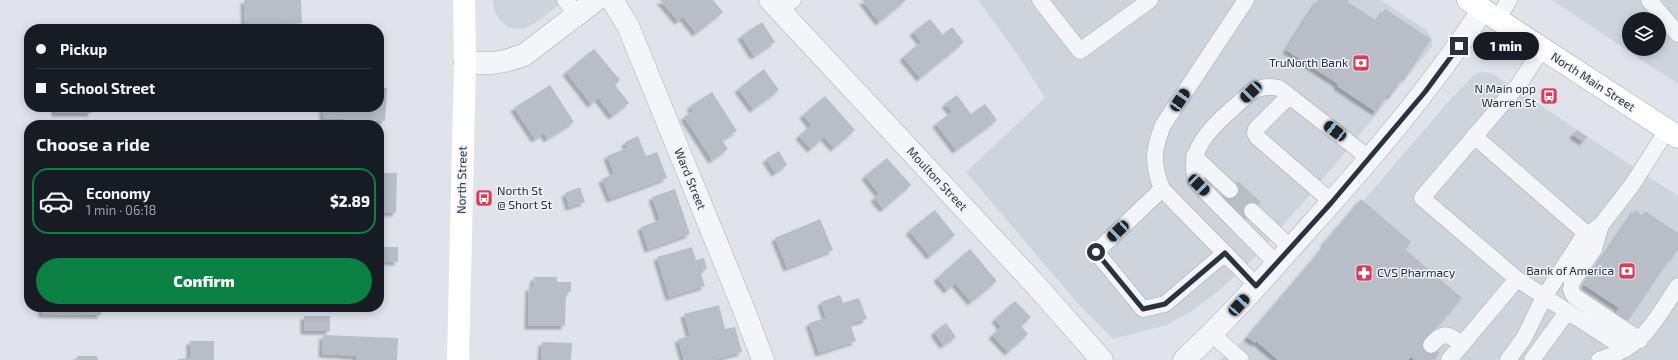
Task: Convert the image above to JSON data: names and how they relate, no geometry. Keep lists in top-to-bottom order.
{
  "streets": {
    "main road": ["North Main Street", "North Street"],
    "street": ["Ward Street", "Moulton Street"]
  },
  "places": {
    "bank": ["TruNorth Bank", "Bank of America"],
    "bus stop": ["N Main opp Warren St", "North St @ Short St"],
    "pharmacy": ["CVS Pharmacy"]
  },
  "page": {
    "banner": ["Pickup", "School Street"],
    "bubble": "1 min",
    "heading": "Choose a ride",
    "list": [
      {
        "name": "Economy",
        "note": "1 min · 06:18",
        "value": "$2.89"
      }
    ],
    "buttons": "Confirm"
  }
}
